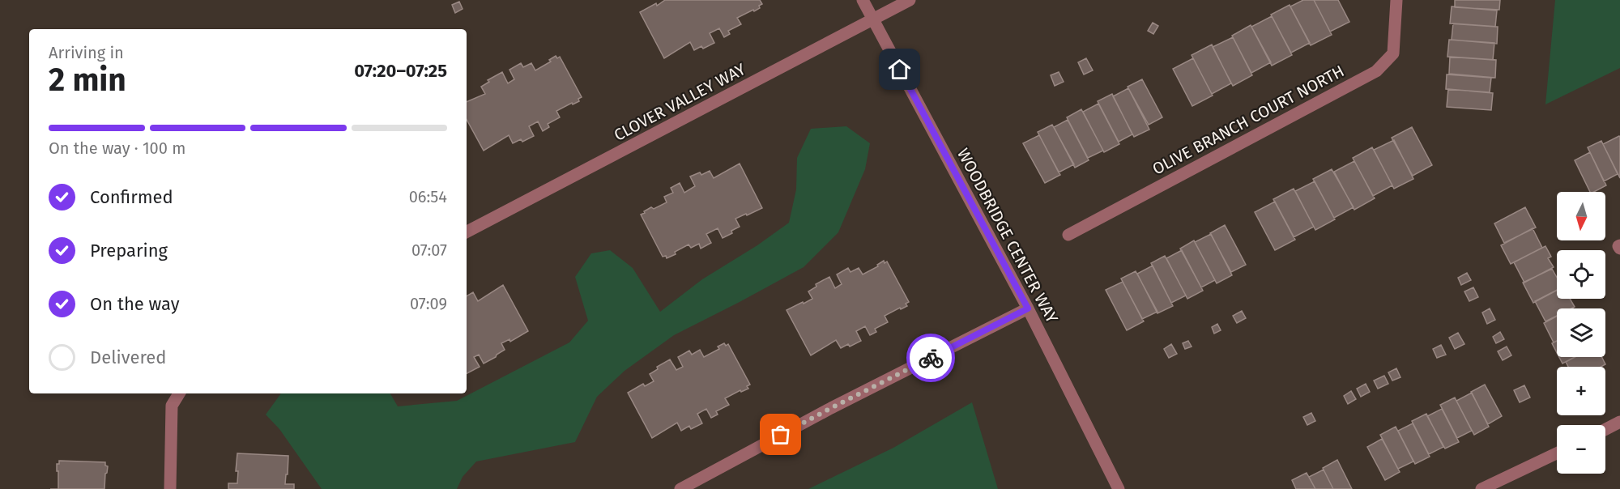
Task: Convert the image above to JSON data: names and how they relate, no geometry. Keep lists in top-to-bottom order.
{
  "streets": {
    "street": ["CLOVER VALLEY WAY", "OLIVE BRANCH COURT NORTH", "WOODBRIDGE CENTER WAY"]
  },
  "crossings": [
    ["CLOVER VALLEY WAY", "WOODBRIDGE CENTER WAY"]
  ],
  "north": "bottom",
  "page": {
    "heading": ["2 min", "Arriving in", "07:20–07:25"],
    "bar": "On the way · 100 m",
    "list": [
      ["Confirmed", "06:54"],
      ["Preparing", "07:07"],
      ["On the way", "07:09"],
      "Delivered"
    ],
    "map_buttons": ["+", "−"]
  }
}
